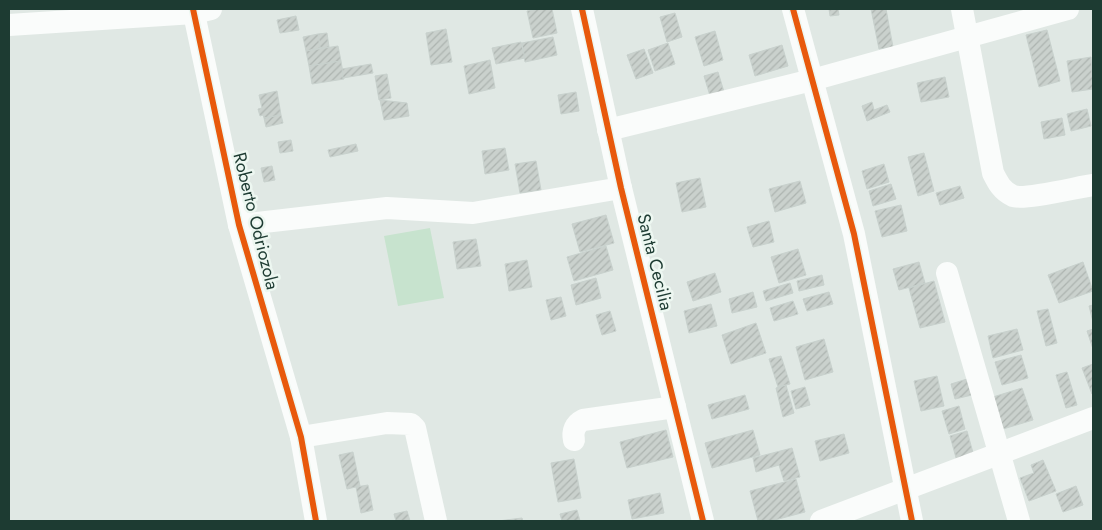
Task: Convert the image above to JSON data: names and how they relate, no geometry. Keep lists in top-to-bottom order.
{
  "streets": {
    "street": ["Roberto Odriozola", "Santa Cecilia"]
  }
}
